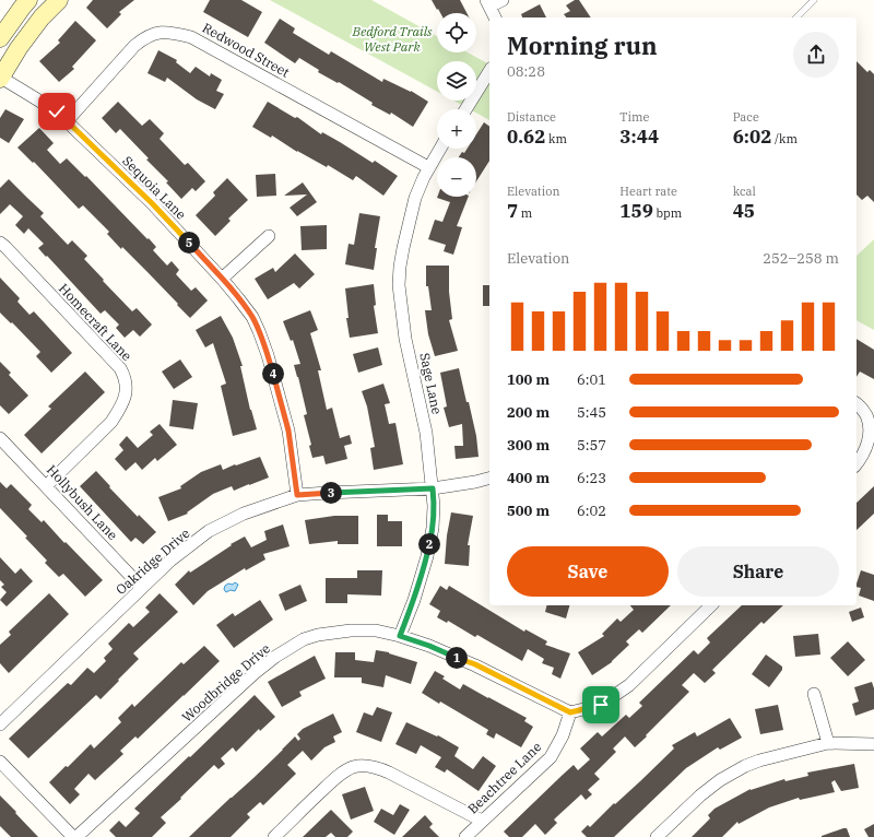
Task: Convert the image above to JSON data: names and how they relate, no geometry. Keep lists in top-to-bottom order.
{
  "streets": {
    "street": [
      "Redwood Street",
      "Sequoia Lane",
      "Homecraft Lane",
      "Sage Lane",
      "Hollybush Lane",
      "Oakridge Drive",
      "Woodbridge Drive",
      "Beachtree Lane"
    ]
  },
  "crossings": [
    ["Redwood Street", "Sequoia Lane"],
    ["Redwood Street", "Sage Lane"],
    ["Sequoia Lane", "Oakridge Drive"],
    ["Homecraft Lane", "Hollybush Lane"],
    ["Sage Lane", "Oakridge Drive"],
    ["Sage Lane", "Woodbridge Drive"],
    ["Hollybush Lane", "Oakridge Drive"],
    ["Woodbridge Drive", "Beachtree Lane"]
  ],
  "parks": ["Bedford Trails West Park"],
  "page": {
    "map_buttons": ["+", "−"],
    "heading": ["Morning run", "08:28"],
    "stats": [
      ["Distance", "0.62 km"],
      ["Time", "3:44"],
      ["Pace", "6:02 /km"],
      ["Elevation", "7 m"],
      ["Heart rate", "159 bpm"],
      ["kcal", "45"]
    ],
    "pins": [
      "5",
      "4",
      "3",
      "2",
      "1"
    ],
    "chart": ["Elevation", "252–258 m"],
    "list": [
      {
        "name": "100 m",
        "note": "6:01"
      },
      {
        "name": "200 m",
        "note": "5:45"
      },
      {
        "name": "300 m",
        "note": "5:57"
      },
      {
        "name": "400 m",
        "note": "6:23"
      },
      {
        "name": "500 m",
        "note": "6:02"
      }
    ],
    "buttons": ["Save", "Share"]
  }
}
